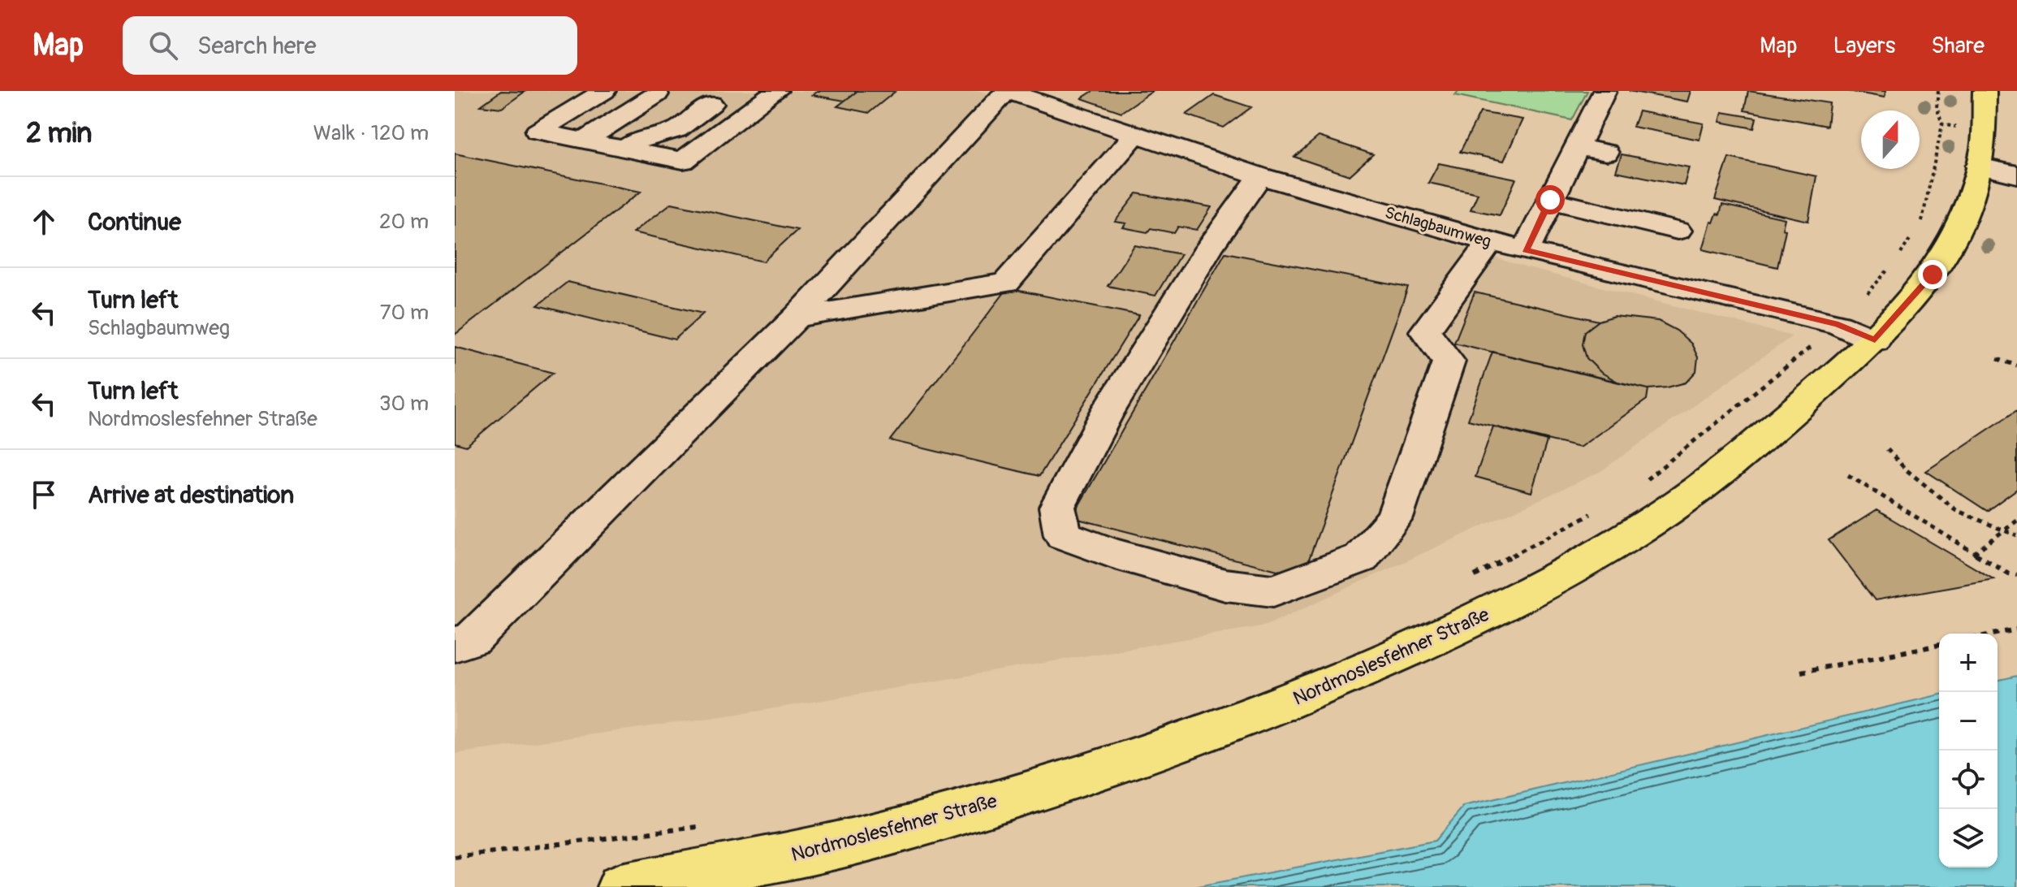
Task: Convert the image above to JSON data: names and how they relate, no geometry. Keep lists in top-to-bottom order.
{
  "streets": {
    "main road": ["Nordmoslesfehner Straße"],
    "street": ["Schlagbaumweg"]
  },
  "crossings": [
    ["Schlagbaumweg", "Nordmoslesfehner Straße"]
  ],
  "north": "top",
  "page": {
    "header": "Map",
    "search": "Search here",
    "nav": ["Map", "Layers", "Share"],
    "heading": ["2 min", "Walk · 120 m"],
    "list": [
      ["Continue", "20 m"],
      ["Turn left", "Schlagbaumweg", "70 m"],
      ["Turn left", "Nordmoslesfehner Straße", "30 m"],
      "Arrive at destination"
    ],
    "map_buttons": ["+", "−"]
  }
}
